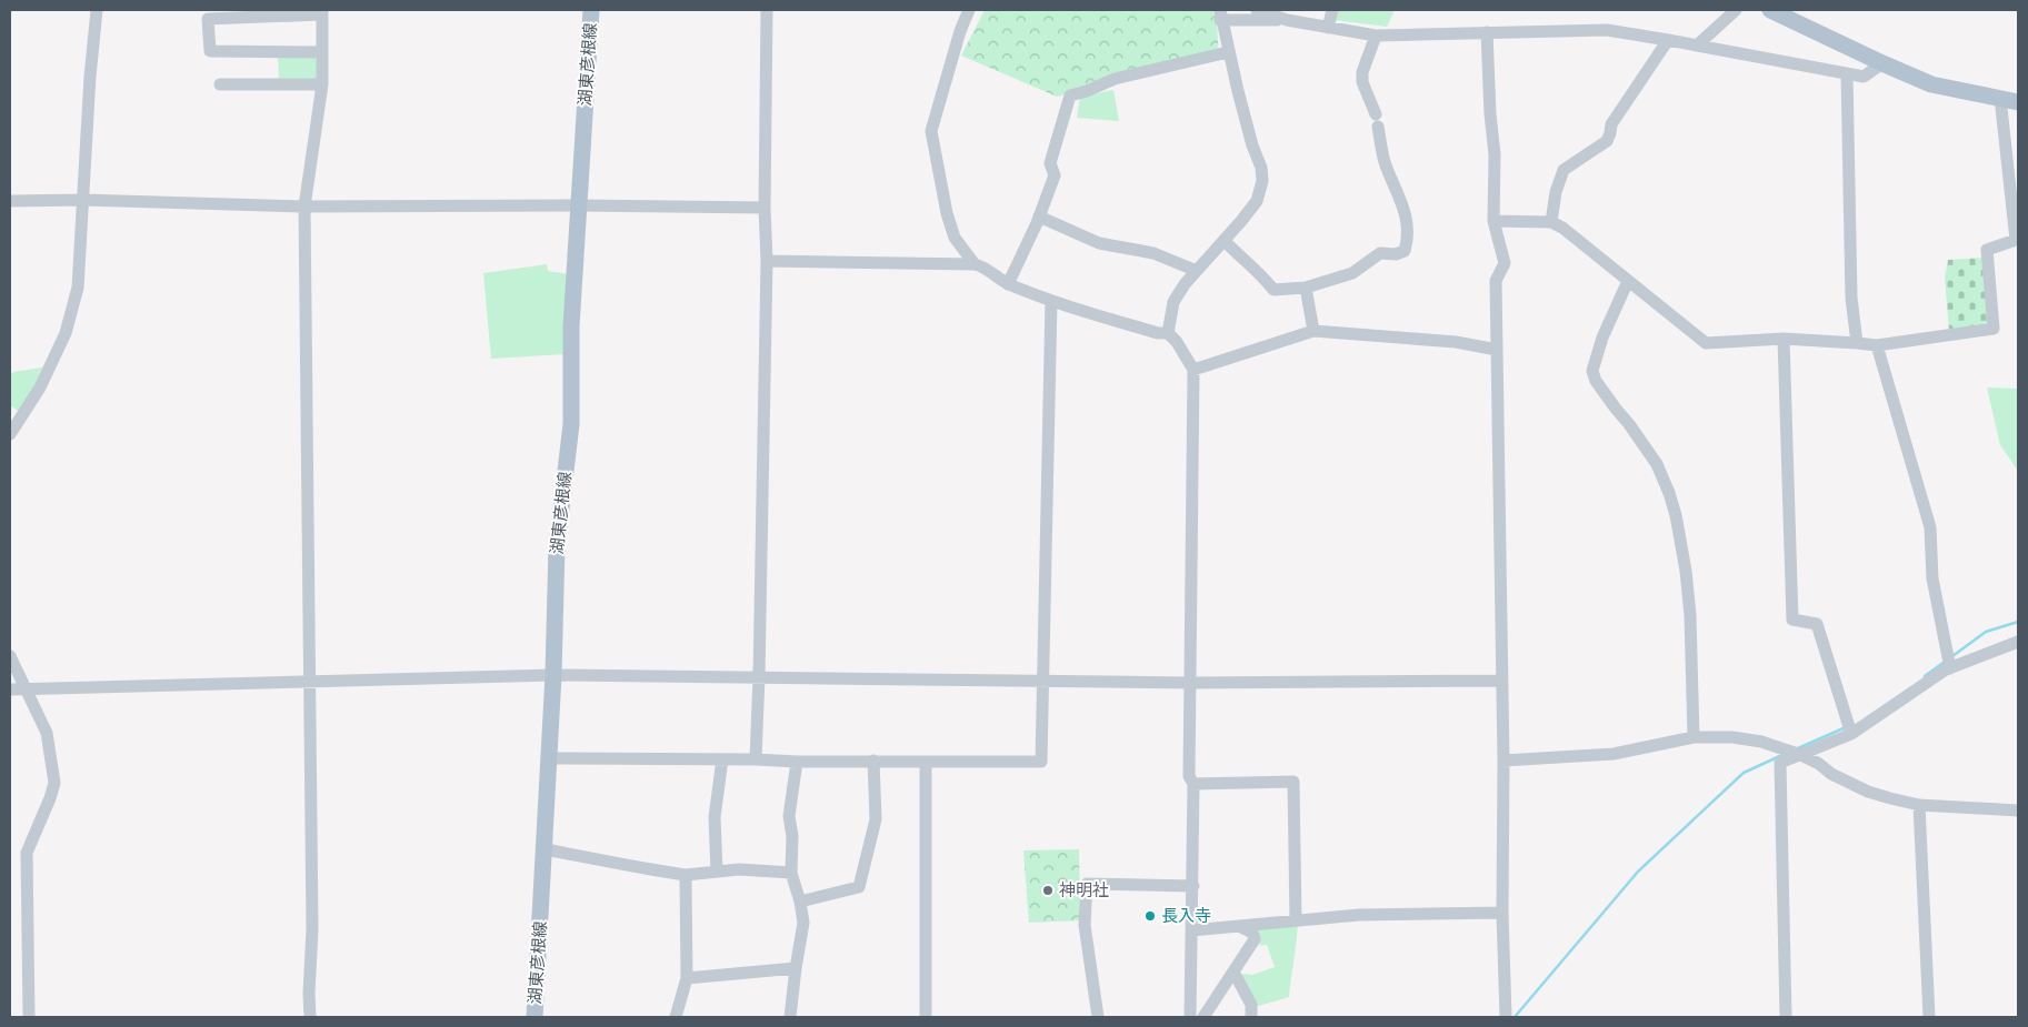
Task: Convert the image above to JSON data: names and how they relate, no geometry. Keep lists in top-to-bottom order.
{
  "streets": {
    "main road": ["湖東彦根線"]
  },
  "places": ["神明社", "長入寺"]
}
